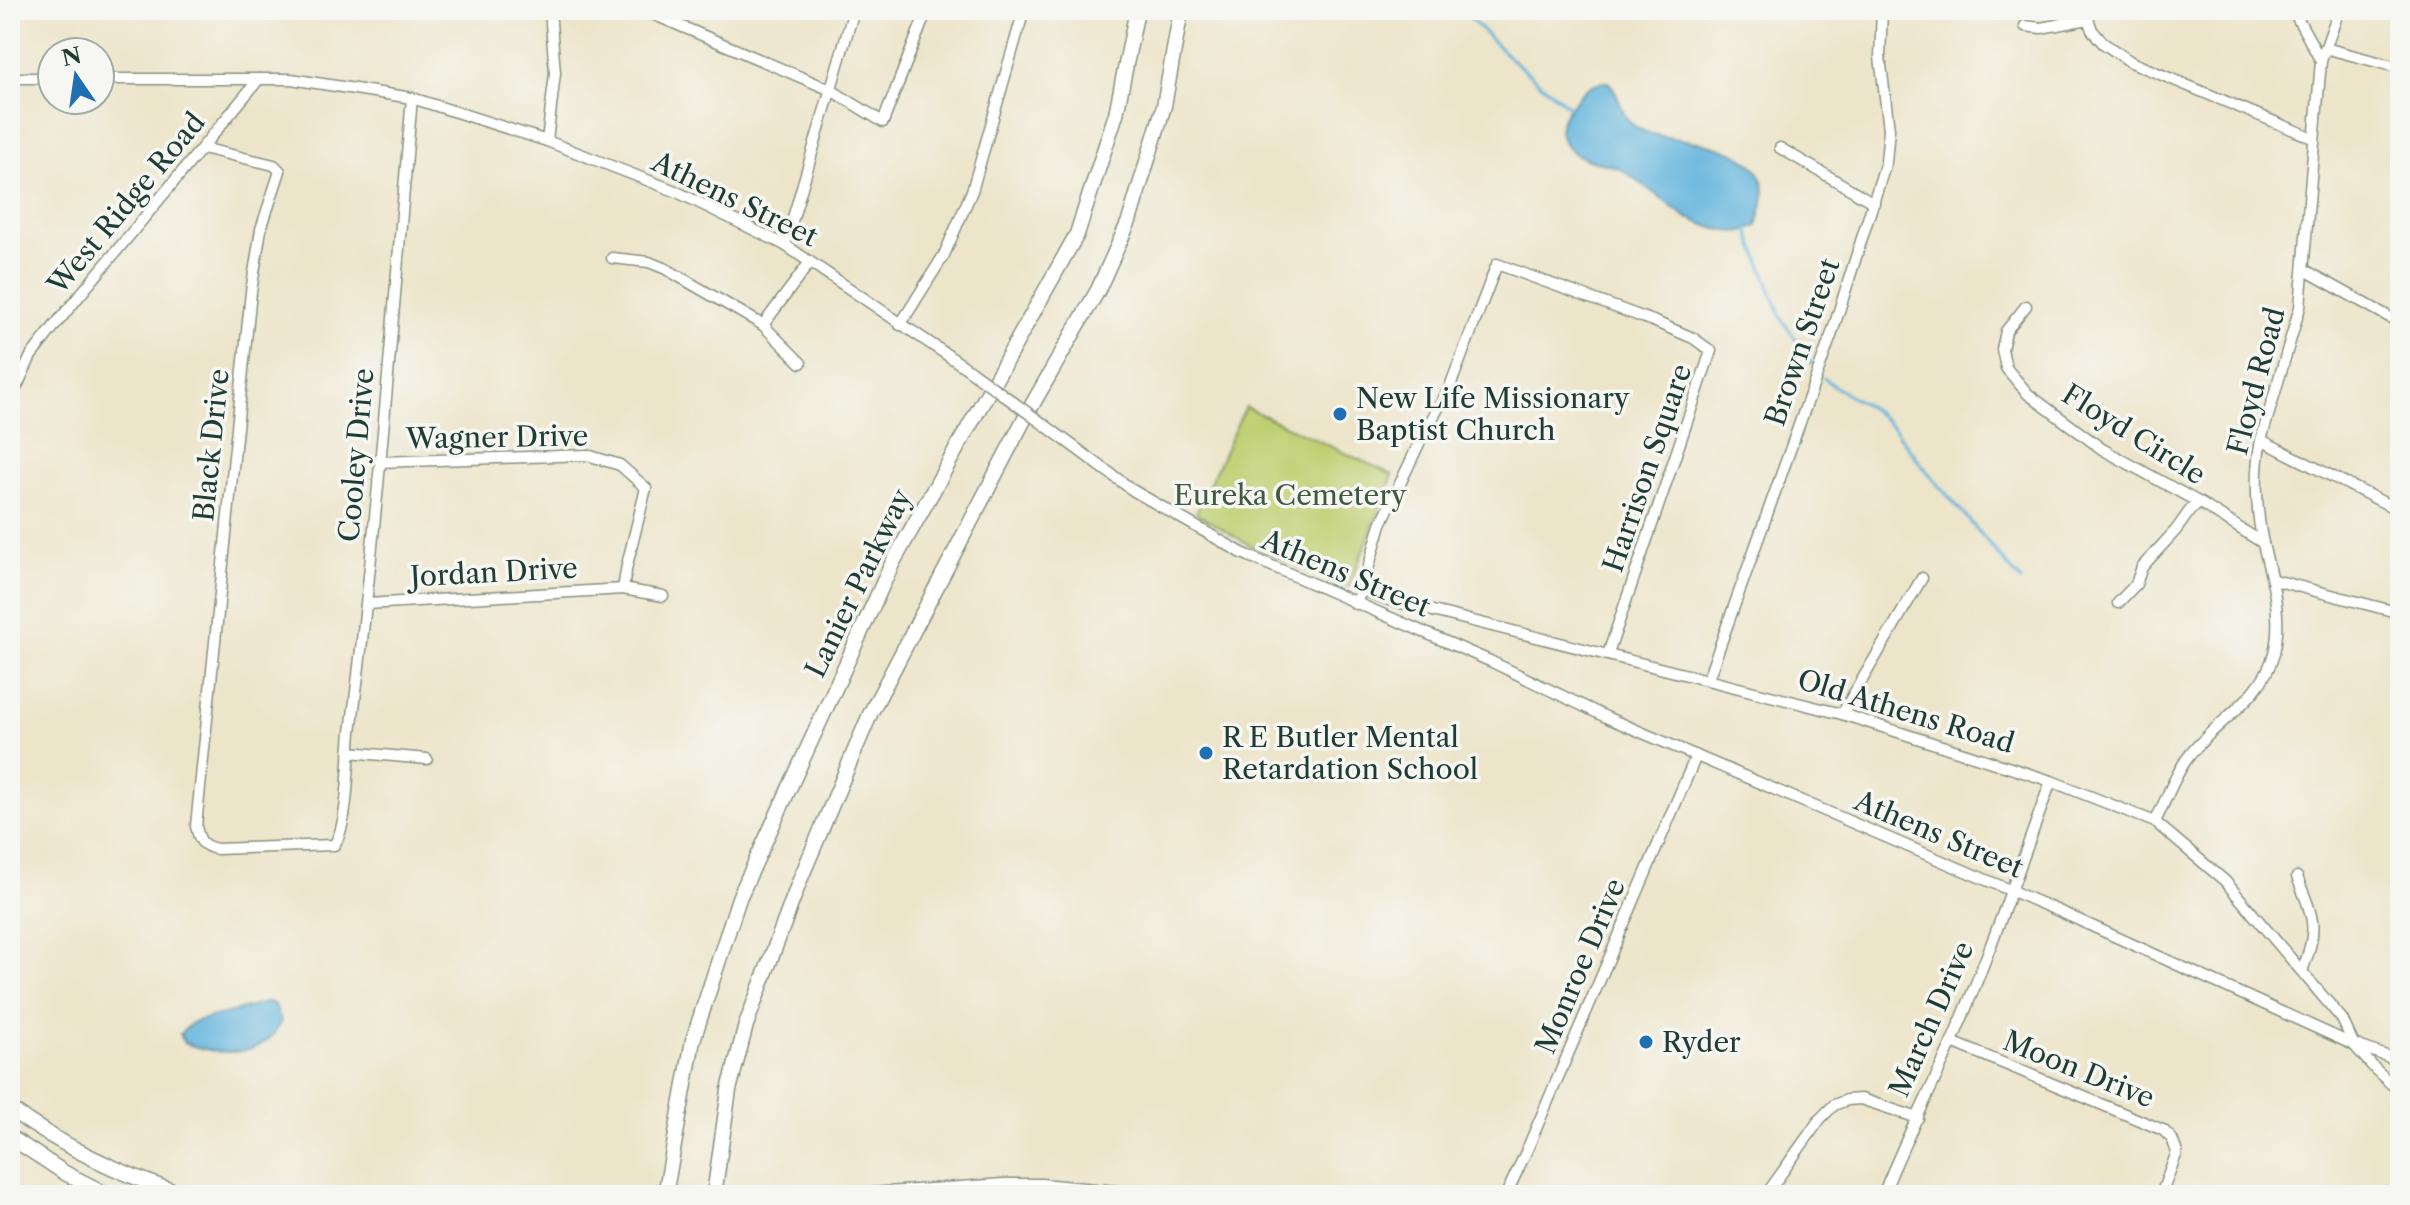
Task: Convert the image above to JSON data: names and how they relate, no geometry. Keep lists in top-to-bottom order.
{
  "streets": {
    "highway": ["Lanier Parkway"],
    "street": [
      "Athens Street",
      "West Ridge Road",
      "Brown Street",
      "Floyd Road",
      "Floyd Circle",
      "Wagner Drive",
      "Black Drive",
      "Cooley Drive",
      "Harrison Square",
      "Jordan Drive",
      "Old Athens Road",
      "Monroe Drive",
      "March Drive",
      "Moon Drive"
    ]
  },
  "crossings": [
    ["Athens Street", "West Ridge Road"],
    ["Athens Street", "Cooley Drive"],
    ["Athens Street", "Old Athens Road"],
    ["Athens Street", "Monroe Drive"],
    ["Athens Street", "March Drive"],
    ["West Ridge Road", "Black Drive"],
    ["Brown Street", "Old Athens Road"],
    ["Floyd Road", "Floyd Circle"],
    ["Floyd Road", "Old Athens Road"],
    ["Wagner Drive", "Cooley Drive"],
    ["Wagner Drive", "Jordan Drive"],
    ["Black Drive", "Cooley Drive"],
    ["Cooley Drive", "Jordan Drive"],
    ["Harrison Square", "Old Athens Road"],
    ["Old Athens Road", "March Drive"],
    ["March Drive", "Moon Drive"]
  ],
  "parks": ["Eureka Cemetery"],
  "places": ["New Life Missionary Baptist Church", "R E Butler Mental Retardation School", "Ryder"],
  "north": "top"
}
